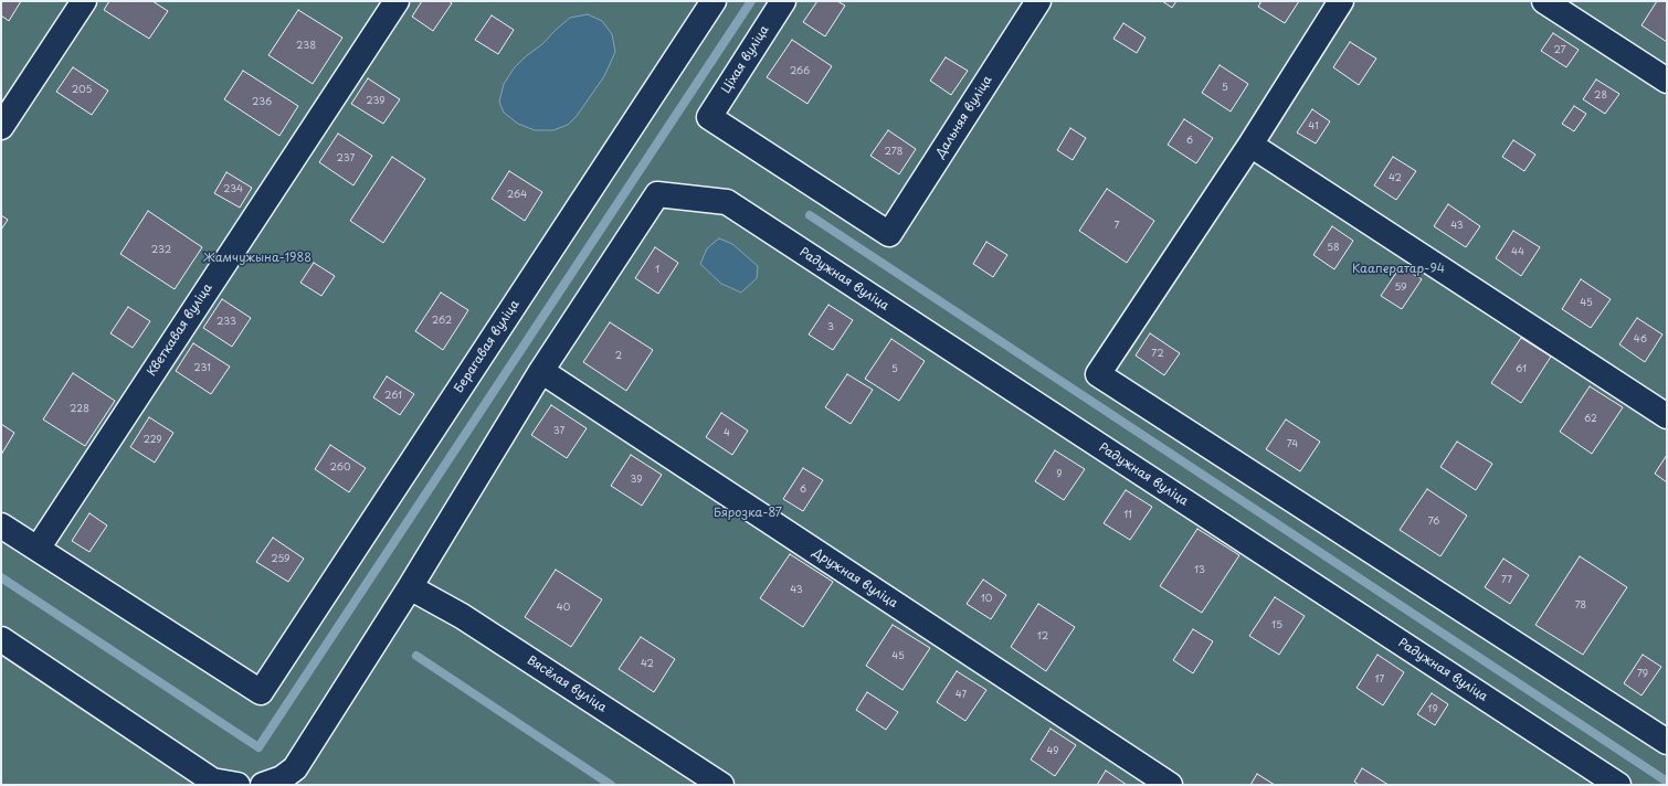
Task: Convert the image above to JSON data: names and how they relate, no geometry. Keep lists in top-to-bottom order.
{
  "streets": {
    "lane": [
      "Ціхая вуліца",
      "Дальняя вуліца",
      "Радужная вуліца",
      "Кветкавая вуліца",
      "Берагавая вуліца",
      "Дружная вуліца",
      "Вясёлая вуліца"
    ]
  },
  "crossings": [
    ["Ціхая вуліца", "Дальняя вуліца"],
    ["Радужная вуліца", "Дружная вуліца"],
    ["Кветкавая вуліца", "Берагавая вуліца"]
  ],
  "parks": ["Жамчужына-1988", "Кааператар-94", "Бярозка-87"],
  "house_numbers": [
    "238",
    "27",
    "266",
    "5",
    "205",
    "28",
    "239",
    "236",
    "41",
    "6",
    "278",
    "237",
    "42",
    "234",
    "264",
    "7",
    "43",
    "58",
    "232",
    "44",
    "1",
    "59",
    "45",
    "262",
    "233",
    "3",
    "46",
    "72",
    "2",
    "231",
    "5",
    "61",
    "261",
    "228",
    "62",
    "37",
    "4",
    "229",
    "74",
    "260",
    "9",
    "39",
    "6",
    "11",
    "76",
    "259",
    "13",
    "77",
    "43",
    "10",
    "78",
    "40",
    "15",
    "12",
    "45",
    "42",
    "79",
    "17",
    "47",
    "19",
    "49"
  ]
}
